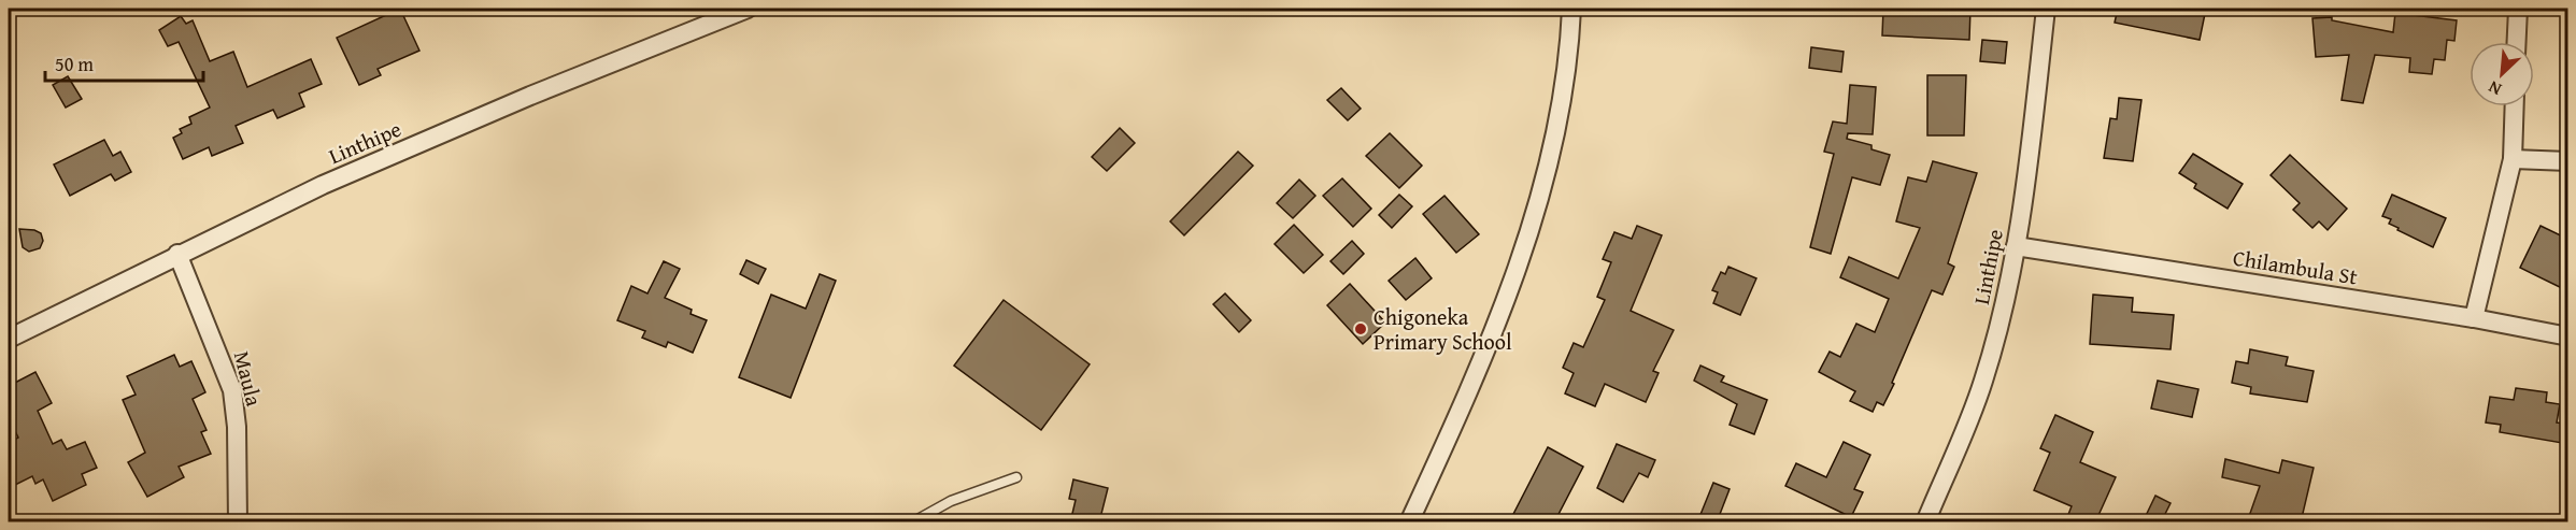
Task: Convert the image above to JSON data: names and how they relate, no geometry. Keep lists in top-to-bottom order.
{
  "streets": {
    "street": ["Linthipe", "Chilambula St", "Maula"]
  },
  "crossings": [
    ["Linthipe", "Chilambula St"],
    ["Linthipe", "Maula"]
  ],
  "places": ["Chigoneka Primary School"],
  "scale_bar": "50 m",
  "north": "bottom left"
}
